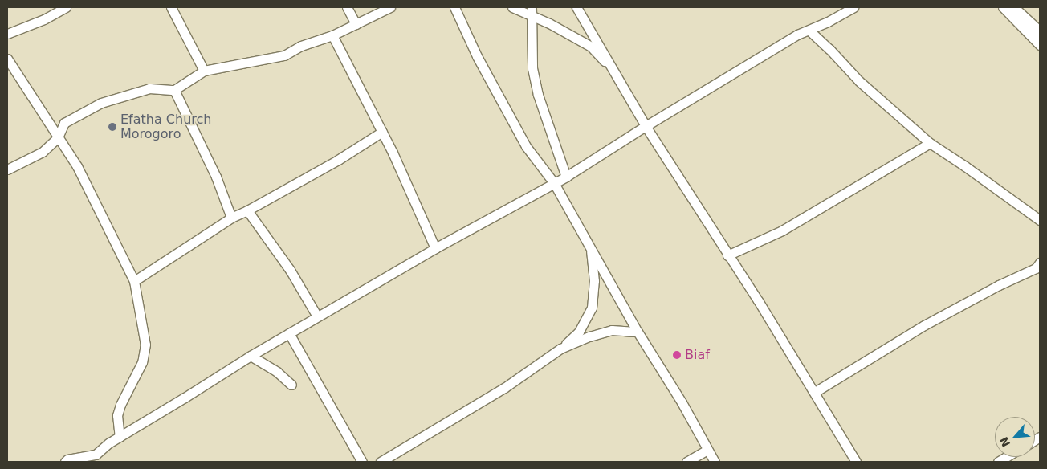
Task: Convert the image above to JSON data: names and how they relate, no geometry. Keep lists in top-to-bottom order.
{
  "places": ["Efatha Church Morogoro", "Biaf"],
  "north": "bottom left"
}
